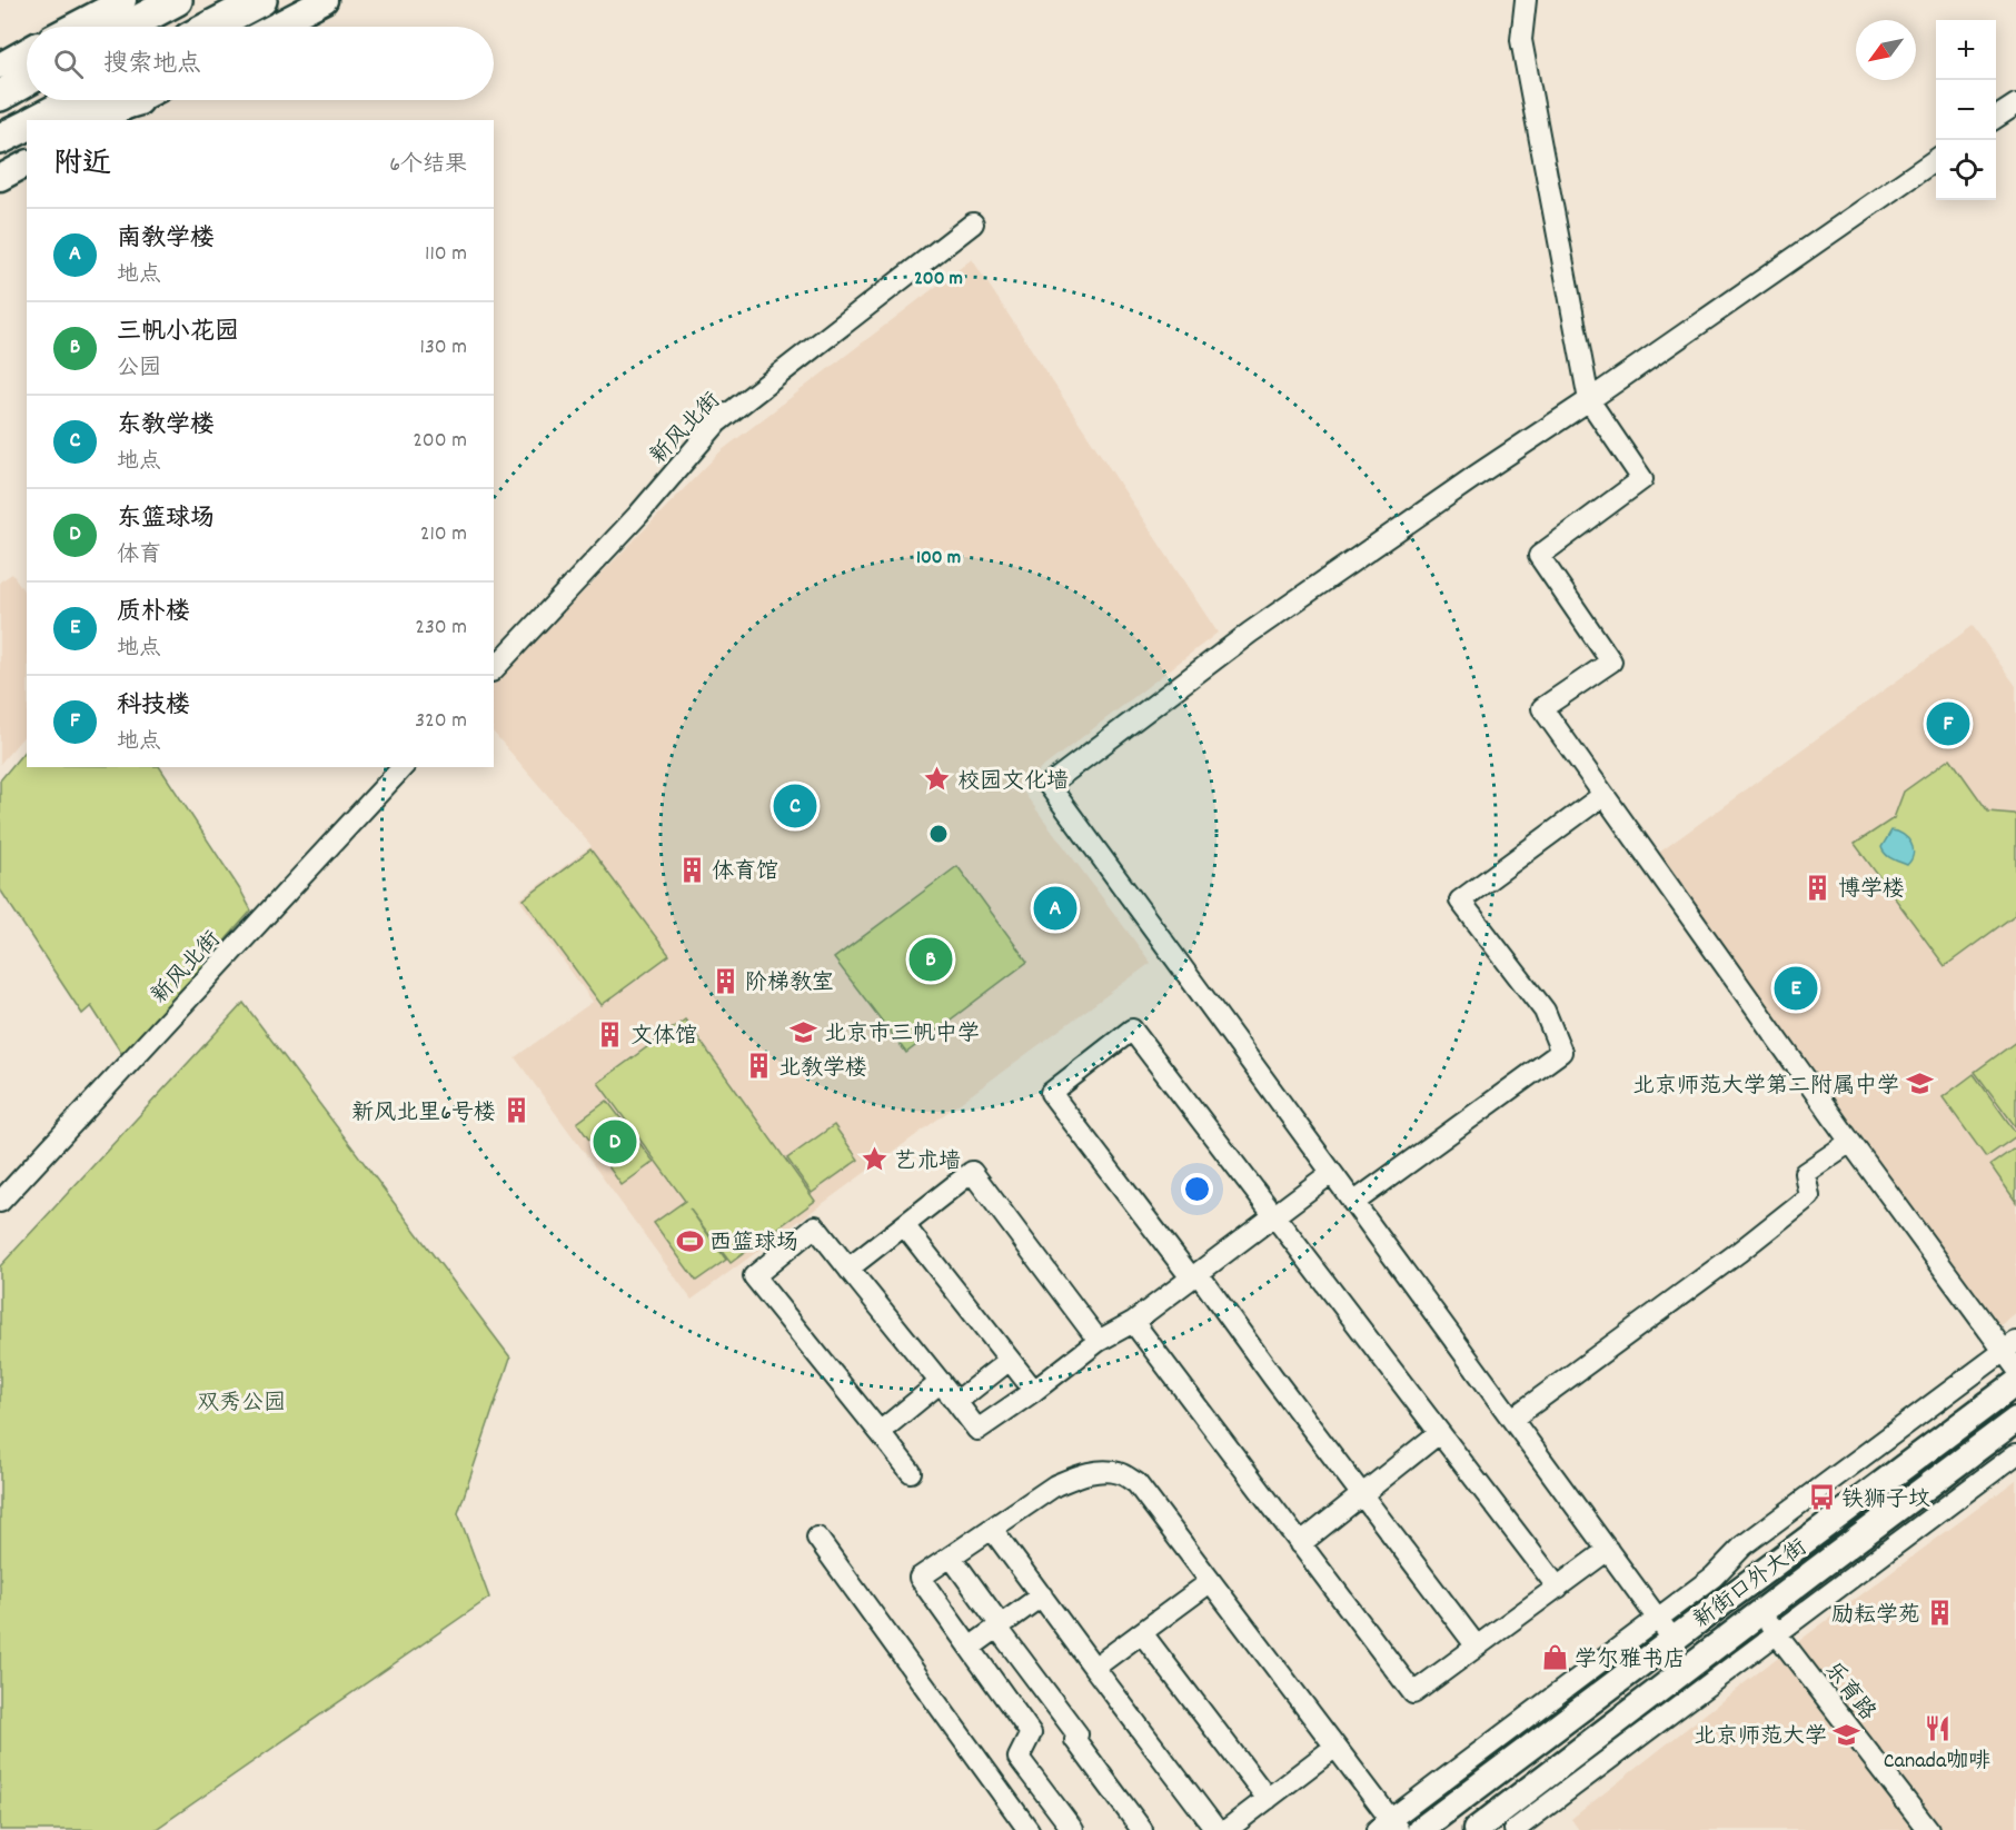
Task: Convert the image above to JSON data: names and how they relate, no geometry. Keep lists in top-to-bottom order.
{
  "streets": {
    "main road": ["新街口外大街"],
    "street": ["新风北街", "乐育路"]
  },
  "crossings": [
    ["新街口外大街", "乐育路"]
  ],
  "parks": ["双秀公园"],
  "places": {
    "place": ["校园文化墙", "艺术墙"],
    "building": [
      "体育馆",
      "博学楼",
      "阶梯教室",
      "文体馆",
      "北教学楼",
      "新风北里6号楼",
      "励耘学苑"
    ],
    "school or university": ["北京市三帆中学", "北京师范大学第二附属中学", "北京师范大学"],
    "sports": ["西篮球场"],
    "bus stop": ["铁狮子坟"],
    "shop": ["学尔雅书店"],
    "restaurant": ["Canada咖啡"]
  },
  "north": "bottom left",
  "page": {
    "map_buttons": ["+", "−"],
    "search": "搜索地点",
    "heading": ["附近", "6个结果"],
    "list": [
      {
        "mark": "A",
        "name": "南教学楼",
        "note": "地点",
        "value": "110 m"
      },
      {
        "mark": "B",
        "name": "三帆小花园",
        "note": "公园",
        "value": "130 m"
      },
      {
        "mark": "C",
        "name": "东教学楼",
        "note": "地点",
        "value": "200 m"
      },
      {
        "mark": "D",
        "name": "东篮球场",
        "note": "体育",
        "value": "210 m"
      },
      {
        "mark": "E",
        "name": "质朴楼",
        "note": "地点",
        "value": "230 m"
      },
      {
        "mark": "F",
        "name": "科技楼",
        "note": "地点",
        "value": "320 m"
      }
    ],
    "pins": [
      "F",
      "C",
      "A",
      "B",
      "E",
      "D"
    ]
  },
  "rings": ["200 m", "100 m"]
}
